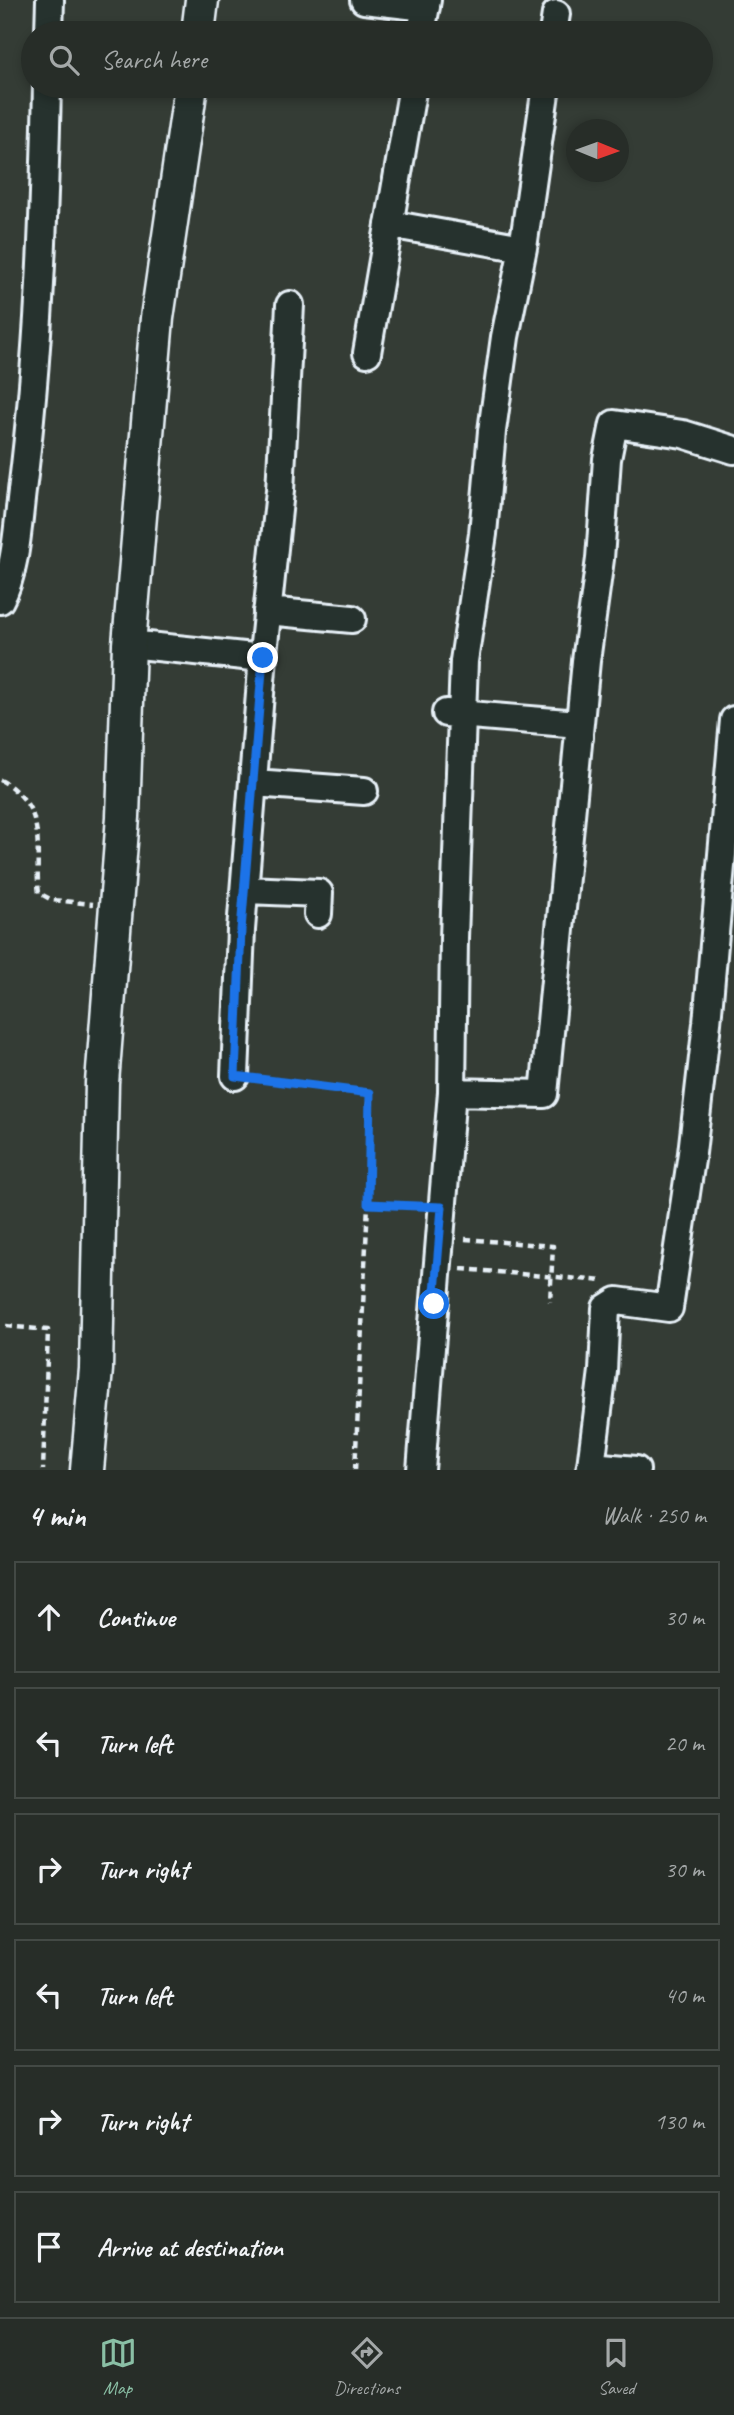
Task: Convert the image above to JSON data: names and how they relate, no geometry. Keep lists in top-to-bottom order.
{
  "north": "right",
  "page": {
    "search": "Search here",
    "heading": ["4 min", "Walk · 250 m"],
    "list": [
      ["Continue", "30 m"],
      ["Turn left", "20 m"],
      ["Turn right", "30 m"],
      ["Turn left", "40 m"],
      ["Turn right", "130 m"],
      "Arrive at destination"
    ],
    "nav": ["Map", "Directions", "Saved"]
  }
}
